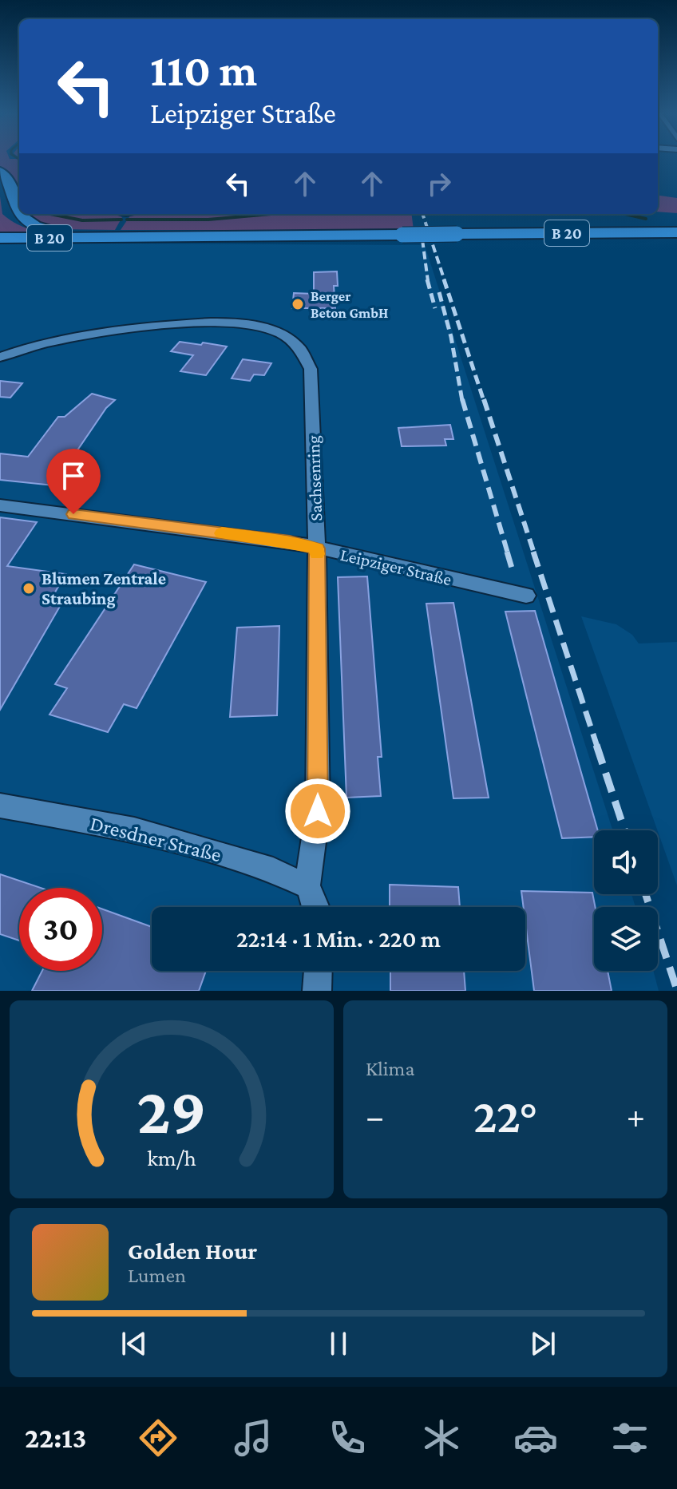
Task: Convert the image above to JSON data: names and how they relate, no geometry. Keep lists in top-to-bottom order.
{
  "streets": {
    "highway": ["B 20"],
    "street": ["Sachsenring", "Leipziger Straße", "Dresdner Straße"]
  },
  "crossings": [
    ["Sachsenring", "Leipziger Straße"],
    ["Sachsenring", "Dresdner Straße"]
  ],
  "places": ["Berger Beton GmbH", "Blumen Zentrale Straubing"],
  "page": {
    "turn": ["110 m", "Leipziger Straße"],
    "limit": "30",
    "trip": "22:14 · 1 Min. · 220 m",
    "tile": "Klima",
    "heat": ["−", "22°", "+"],
    "song": ["Golden Hour", "Lumen"],
    "tabs": "22:13",
    "gauge": ["29", "km/h"]
  }
}
